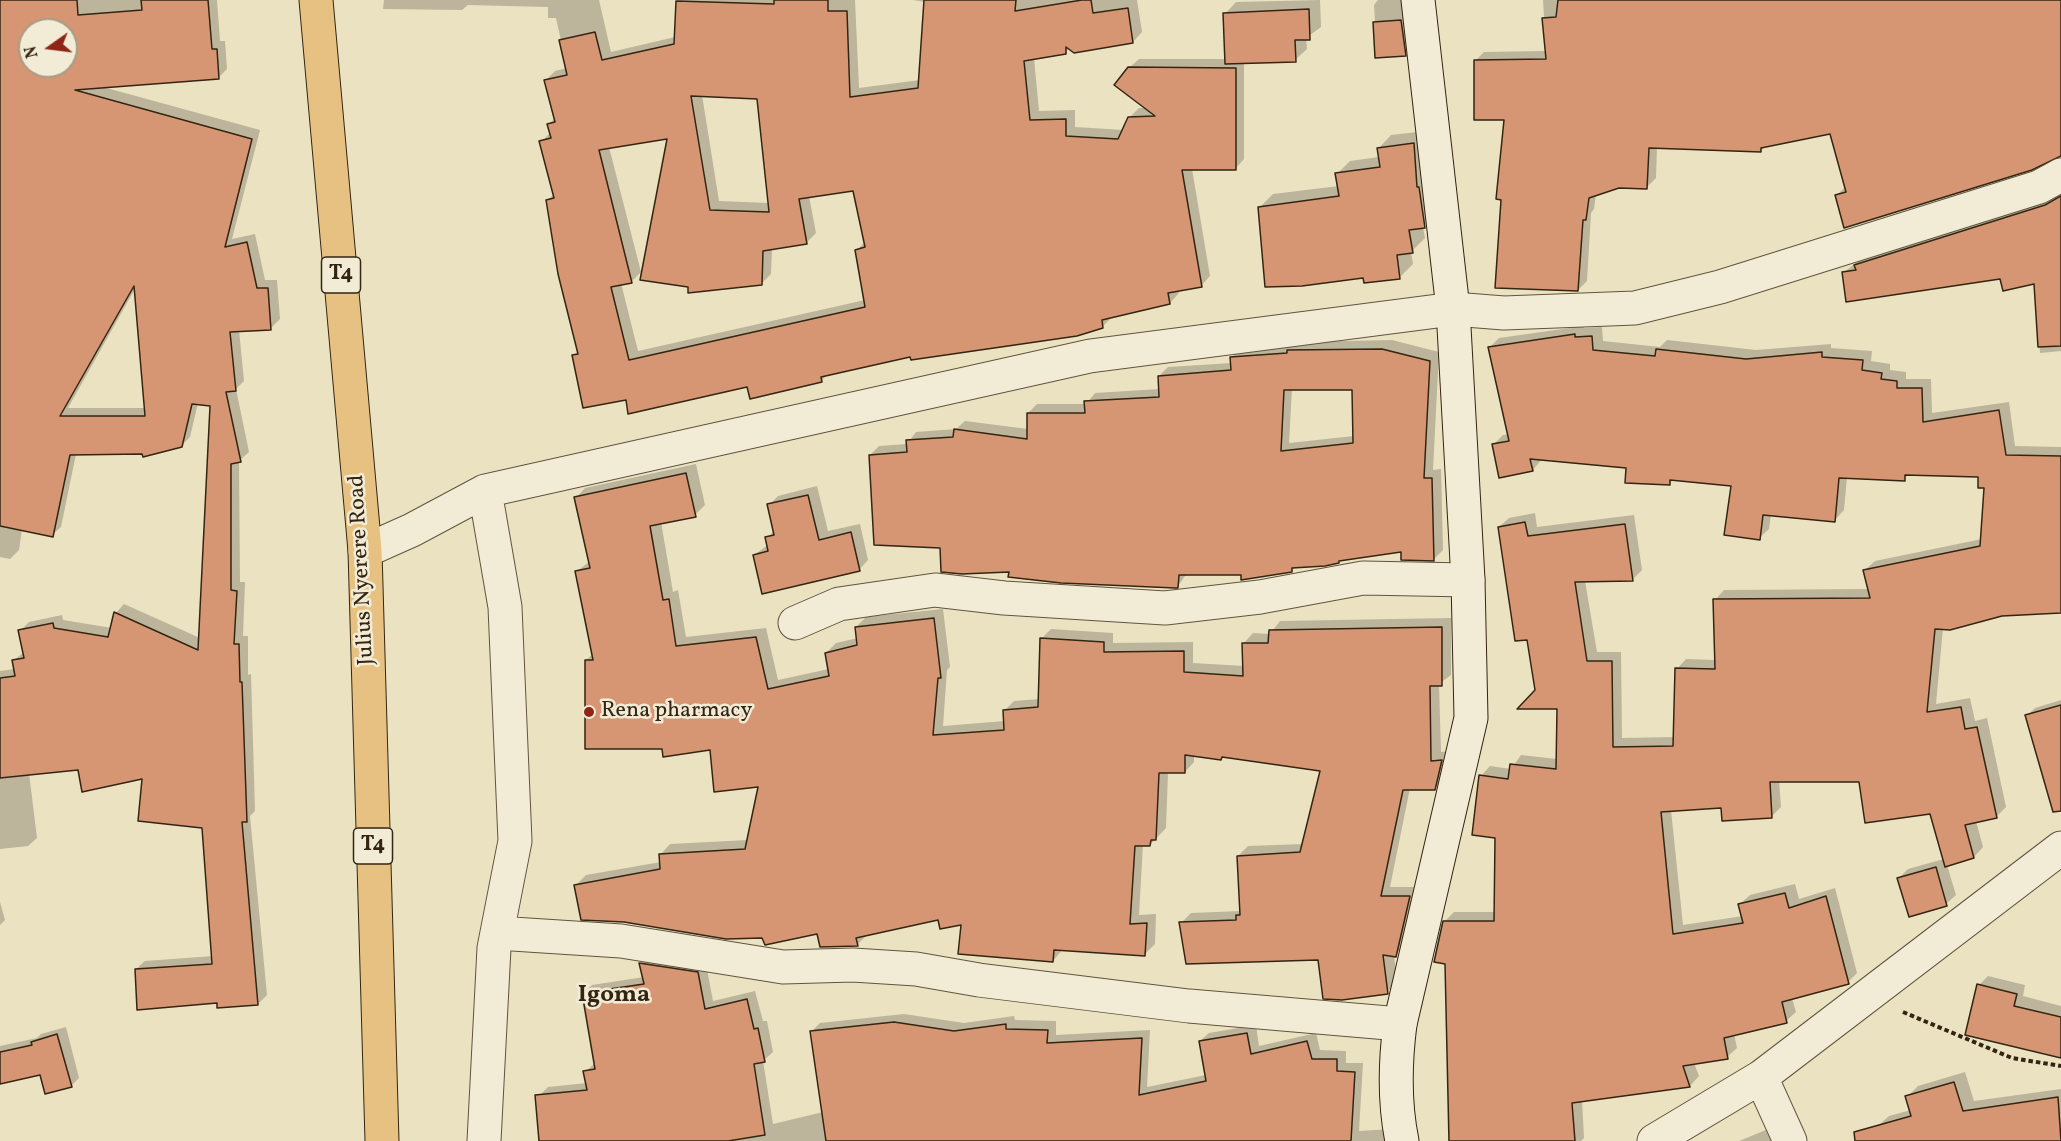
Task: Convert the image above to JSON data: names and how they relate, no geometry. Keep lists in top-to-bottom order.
{
  "streets": {
    "highway": ["T4", "Julius Nyerere Road"]
  },
  "districts": ["Igoma"],
  "places": ["Rena pharmacy"],
  "north": "left"
}
